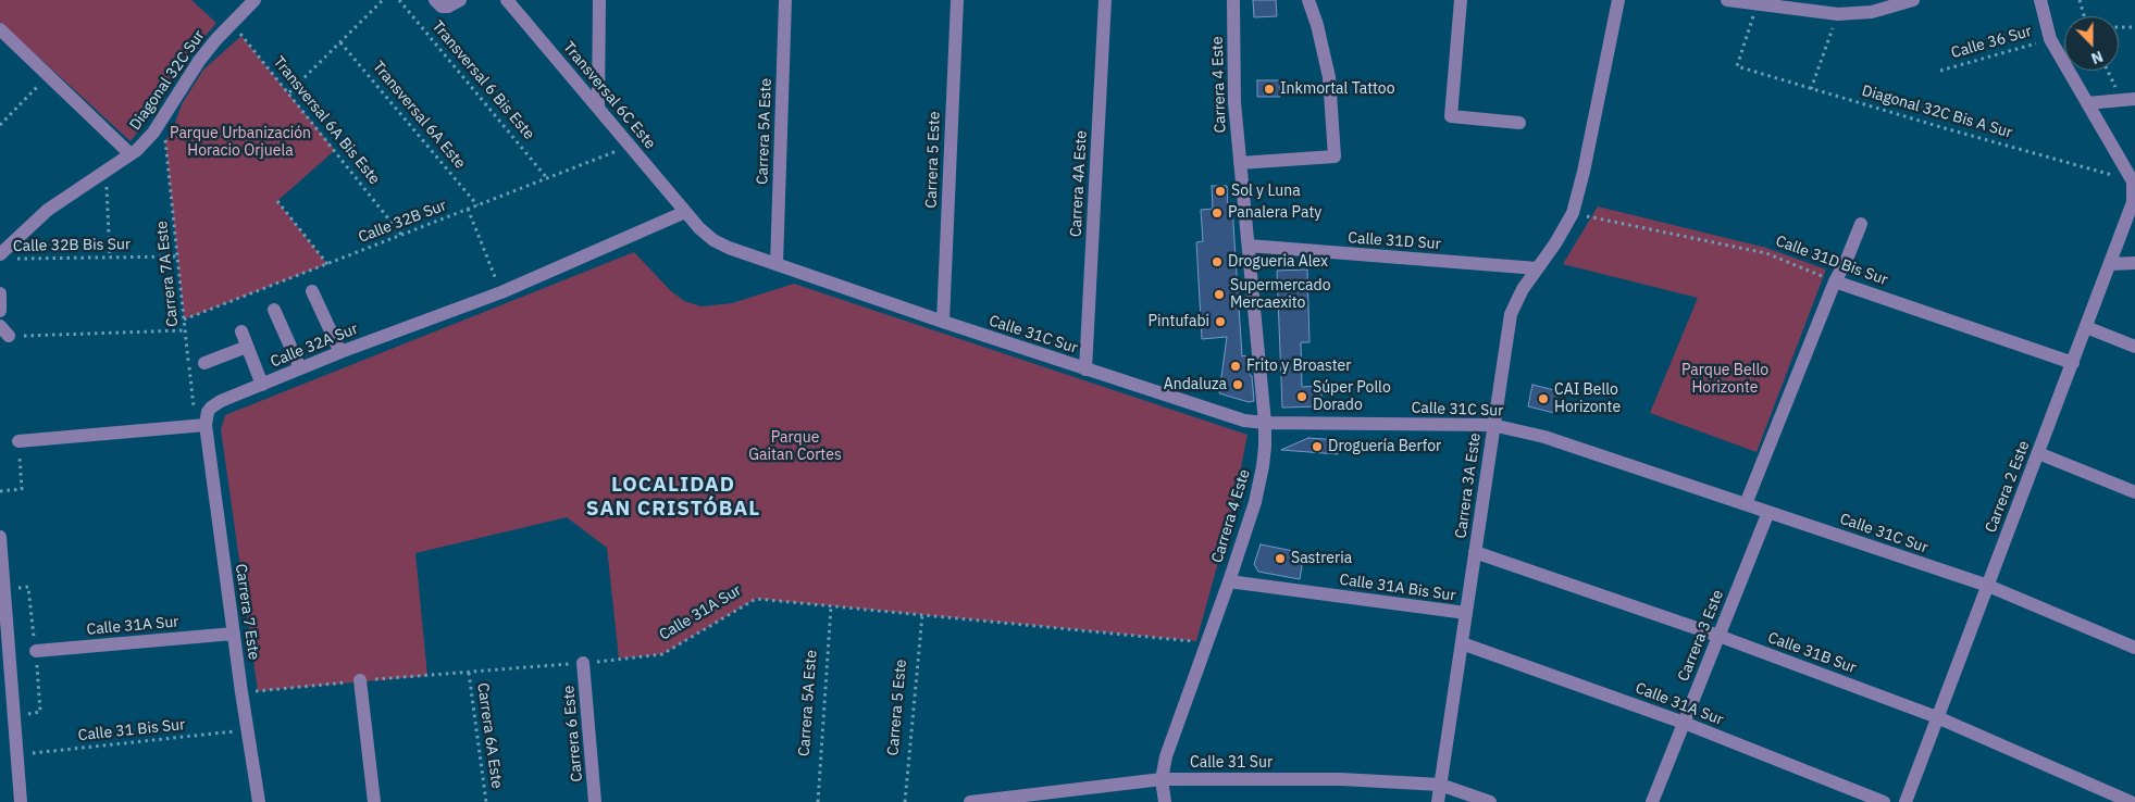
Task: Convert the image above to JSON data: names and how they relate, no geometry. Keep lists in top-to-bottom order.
{
  "streets": {
    "street": [
      "Diagonal 32C Sur",
      "Carrera 4 Este",
      "Transversal 6C Este",
      "Carrera 5A Este",
      "Carrera 5 Este",
      "Carrera 4A Este",
      "Calle 31D Sur",
      "Calle 31D Bis Sur",
      "Calle 31C Sur",
      "Calle 32A Sur",
      "Carrera 3A Este",
      "Carrera 2 Este",
      "Calle 31A Bis Sur",
      "Carrera 7 Este",
      "Calle 31A Sur",
      "Carrera 3 Este",
      "Calle 31B Sur",
      "Carrera 6 Este",
      "Calle 31 Sur"
    ],
    "path": [
      "Calle 36 Sur",
      "Transversal 6 Bis Este",
      "Diagonal 32C Bis A Sur",
      "Transversal 6A Este",
      "Transversal 6A Bis Este",
      "Calle 32B Sur",
      "Calle 32B Bis Sur",
      "Carrera 7A Este",
      "Calle 31 Bis Sur",
      "Carrera 6A Este"
    ]
  },
  "crossings": [
    ["Diagonal 32C Sur", "Transversal 6A Bis Este"],
    ["Diagonal 32C Sur", "Calle 32B Bis Sur"],
    ["Diagonal 32C Sur", "Carrera 7A Este"],
    ["Transversal 6 Bis Este", "Calle 32B Sur"],
    ["Carrera 4 Este", "Calle 31D Sur"],
    ["Carrera 4 Este", "Calle 31C Sur"],
    ["Carrera 4 Este", "Calle 31A Bis Sur"],
    ["Carrera 4 Este", "Calle 31A Sur"],
    ["Carrera 4 Este", "Calle 31 Sur"],
    ["Transversal 6C Este", "Calle 32B Sur"],
    ["Transversal 6C Este", "Calle 31C Sur"],
    ["Transversal 6C Este", "Calle 32A Sur"],
    ["Diagonal 32C Bis A Sur", "Carrera 2 Este"],
    ["Transversal 6A Este", "Calle 32B Sur"],
    ["Transversal 6A Bis Este", "Calle 32B Sur"],
    ["Carrera 5A Este", "Calle 31C Sur"],
    ["Carrera 5A Este", "Calle 31A Sur"],
    ["Carrera 5 Este", "Calle 31C Sur"],
    ["Carrera 5 Este", "Calle 31A Sur"],
    ["Carrera 4A Este", "Calle 31C Sur"],
    ["Calle 32B Sur", "Carrera 7A Este"],
    ["Calle 31D Sur", "Carrera 3A Este"],
    ["Calle 32B Bis Sur", "Carrera 7A Este"],
    ["Calle 31D Bis Sur", "Carrera 3A Este"],
    ["Calle 31D Bis Sur", "Carrera 2 Este"],
    ["Carrera 7A Este", "Calle 32A Sur"],
    ["Carrera 7A Este", "Carrera 7 Este"],
    ["Calle 31C Sur", "Calle 32A Sur"],
    ["Calle 31C Sur", "Carrera 3A Este"],
    ["Calle 31C Sur", "Carrera 2 Este"],
    ["Calle 31C Sur", "Carrera 3 Este"],
    ["Calle 32A Sur", "Carrera 7 Este"],
    ["Carrera 3A Este", "Calle 31A Bis Sur"],
    ["Carrera 3A Este", "Calle 31A Sur"],
    ["Carrera 3A Este", "Calle 31B Sur"],
    ["Carrera 3A Este", "Calle 31 Sur"],
    ["Carrera 2 Este", "Calle 31B Sur"],
    ["Carrera 7 Este", "Calle 31A Sur"],
    ["Carrera 7 Este", "Calle 31 Bis Sur"],
    ["Calle 31A Sur", "Carrera 3 Este"],
    ["Calle 31A Sur", "Carrera 6 Este"],
    ["Calle 31A Sur", "Carrera 6A Este"],
    ["Carrera 3 Este", "Calle 31B Sur"]
  ],
  "districts": ["LOCALIDAD SAN CRISTÓBAL"],
  "parks": ["Parque Urbanización Horacio Orjuela", "Parque Bello Horizonte", "Parque Gaitan Cortes"],
  "places": [
    "Inkmortal Tattoo",
    "Sol y Luna",
    "Panalera Paty",
    "Drogueria Alex",
    "Supermercado Mercaexito",
    "Pintufabi",
    "Frito y Broaster",
    "Andaluza",
    "Súper Pollo Dorado",
    "CAI Bello Horizonte",
    "Droguería Berfor",
    "Sastreria"
  ],
  "north": "bottom"
}
